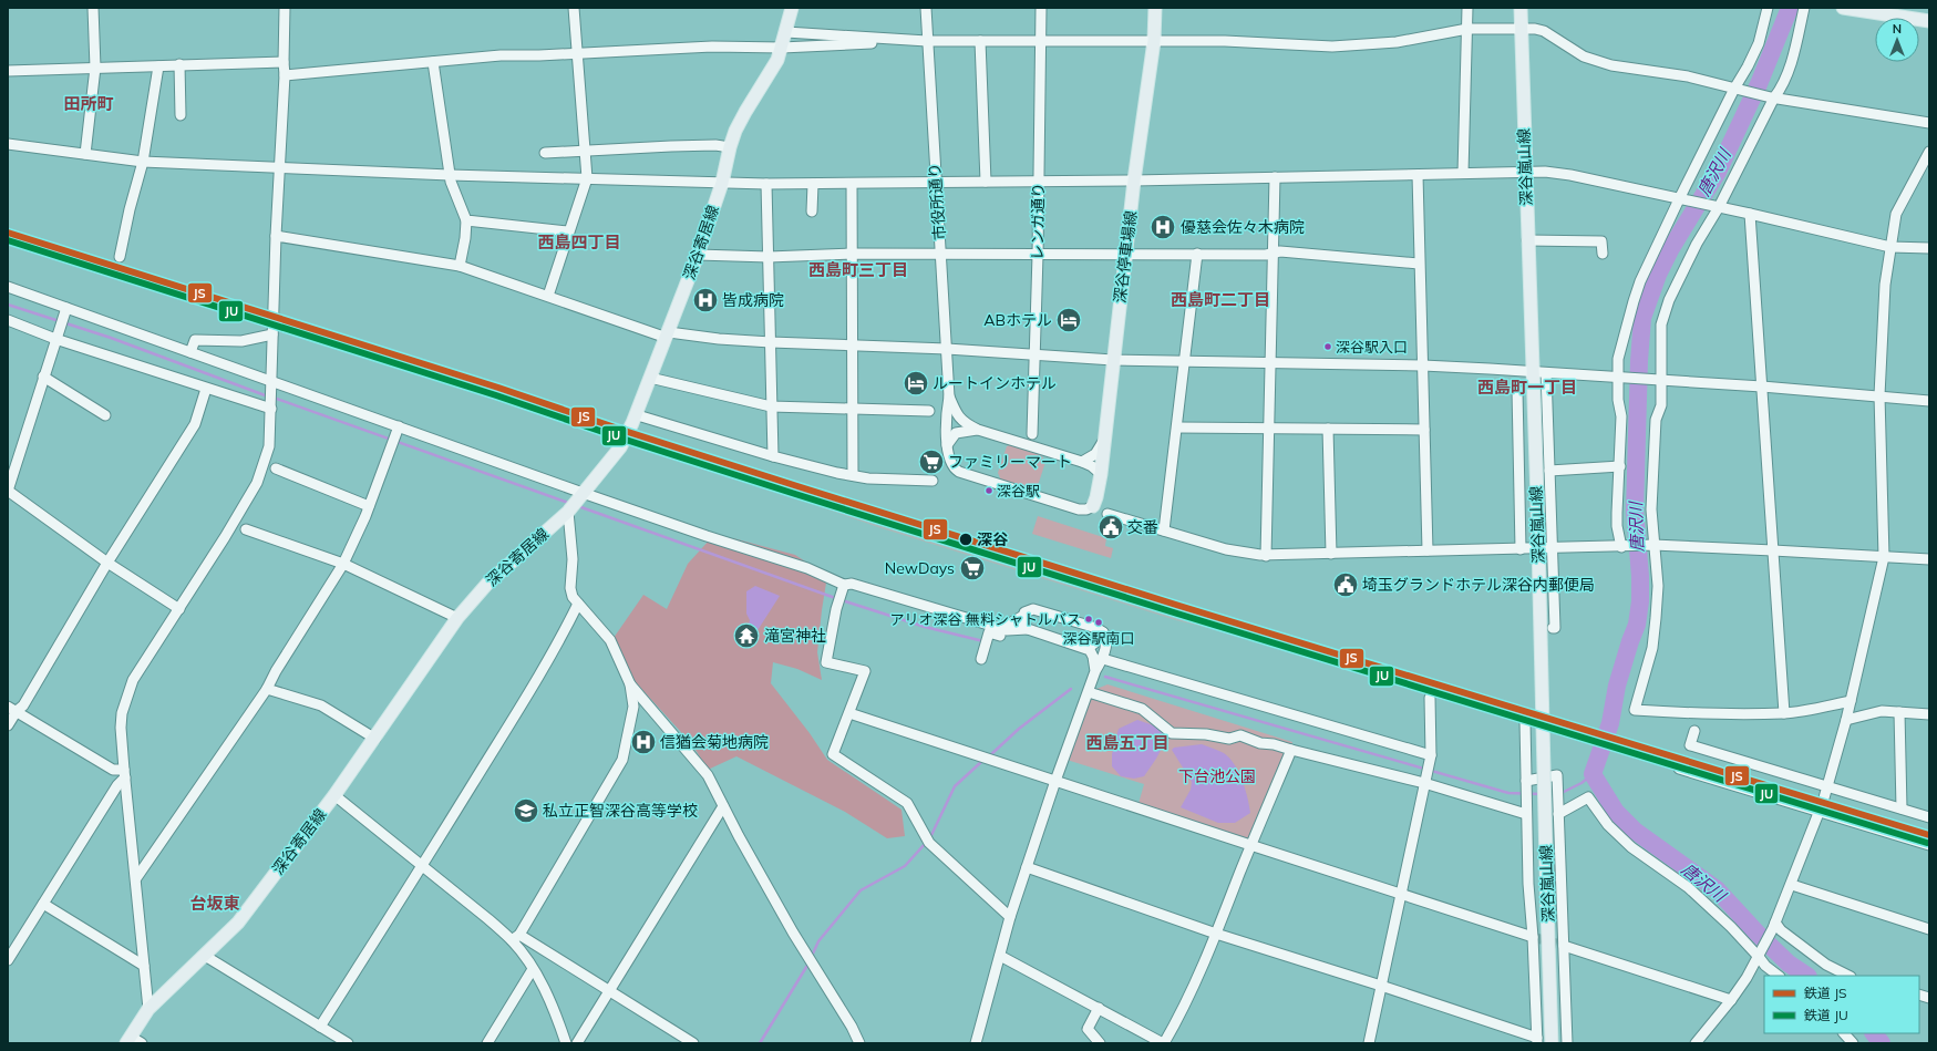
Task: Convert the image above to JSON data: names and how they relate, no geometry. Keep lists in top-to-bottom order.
{
  "streets": {
    "main road": ["深谷嵐山線", "深谷寄居線", "深谷停車場線"],
    "street": ["市役所通り", "レンガ通り"]
  },
  "districts": [
    "田所町",
    "西島四丁目",
    "西島町三丁目",
    "西島町二丁目",
    "西島町一丁目",
    "西島五丁目",
    "台坂東"
  ],
  "water": ["唐沢川"],
  "parks": ["下台池公園"],
  "places": {
    "hospital": ["優慈会佐々木病院", "皆成病院", "信猶会菊地病院"],
    "hotel": ["ABホテル", "ルートインホテル"],
    "other": [
      "深谷駅入口",
      "深谷駅",
      "深谷",
      "アリオ深谷 無料シャトルバス",
      "深谷駅南口"
    ],
    "supermarket": ["ファミリーマート", "NewDays"],
    "public building": ["交番", "埼玉グランドホテル深谷内郵便局"],
    "temple": ["滝宮神社"],
    "school or university": ["私立正智深谷高等学校"]
  },
  "lines": ["rail line JS", "rail line JU"],
  "legend": ["鉄道 JS", "鉄道 JU"],
  "north": "top"
}
